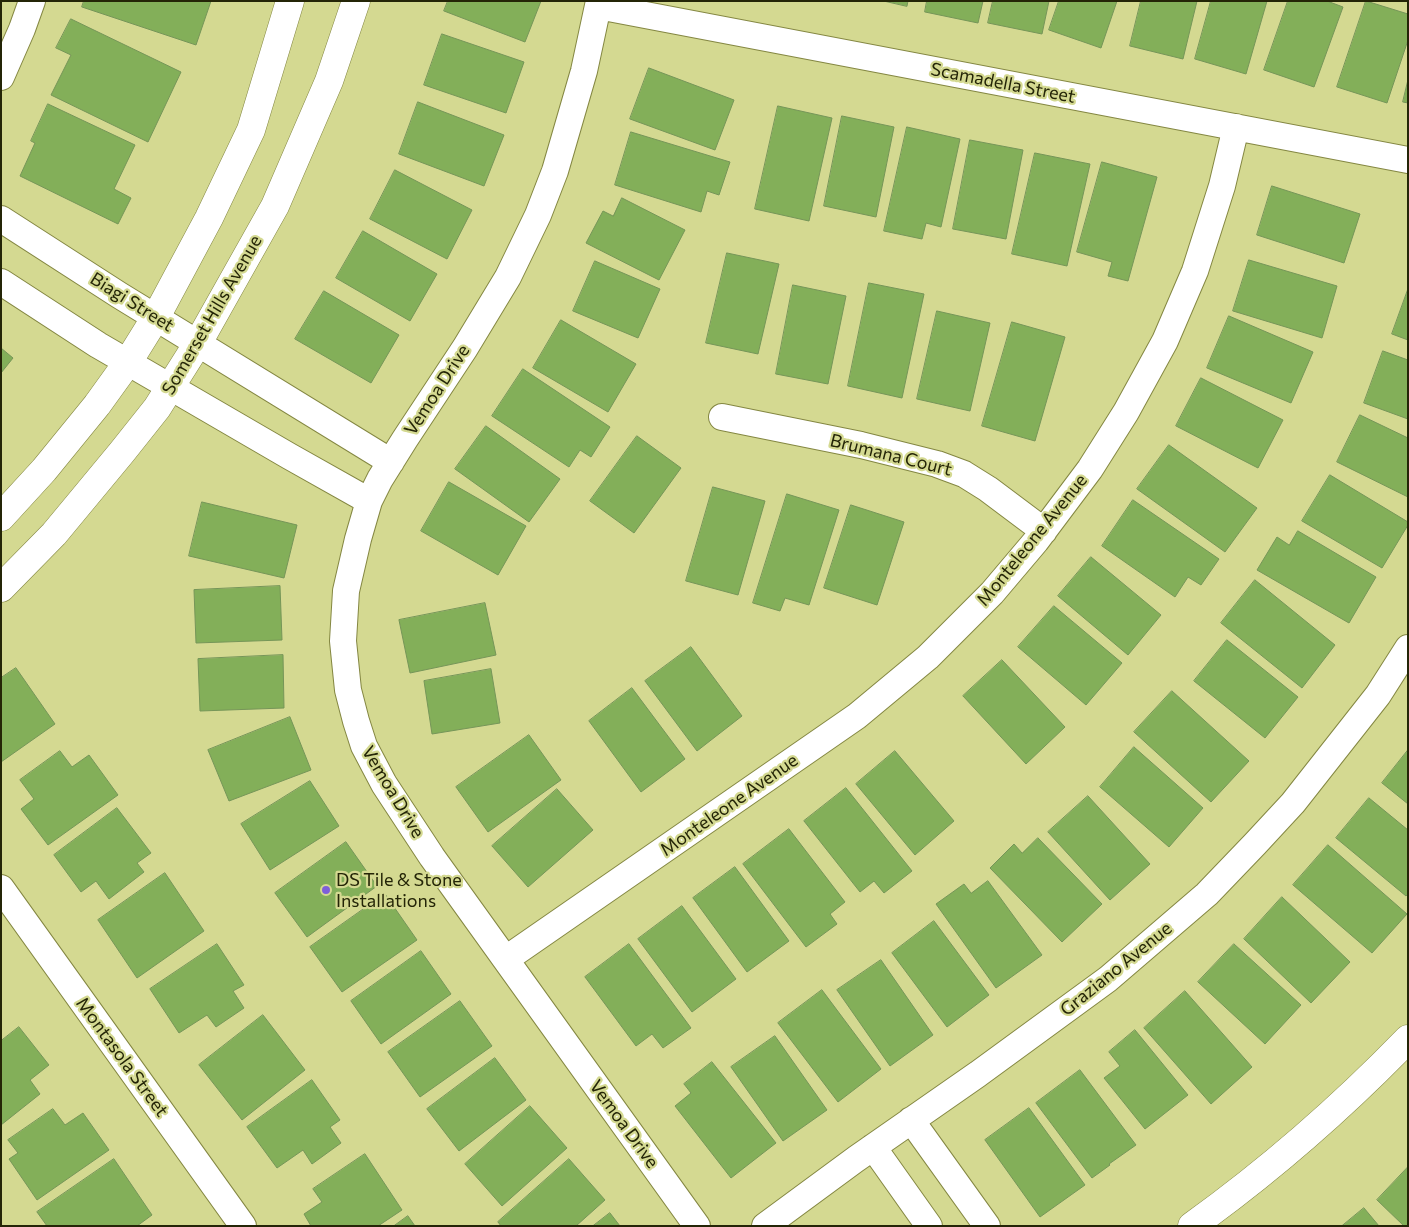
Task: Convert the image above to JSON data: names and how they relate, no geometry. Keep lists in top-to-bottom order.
{
  "streets": {
    "main road": ["Somerset Hills Avenue"],
    "street": [
      "Scamadella Street",
      "Biagi Street",
      "Vemoa Drive",
      "Brumana Court",
      "Monteleone Avenue",
      "Graziano Avenue",
      "Montasola Street"
    ]
  },
  "crossings": [
    ["Scamadella Street", "Vemoa Drive"],
    ["Scamadella Street", "Monteleone Avenue"],
    ["Biagi Street", "Somerset Hills Avenue"],
    ["Biagi Street", "Vemoa Drive"],
    ["Vemoa Drive", "Monteleone Avenue"],
    ["Brumana Court", "Monteleone Avenue"]
  ],
  "places": ["DS Tile & Stone Installations"]
}
